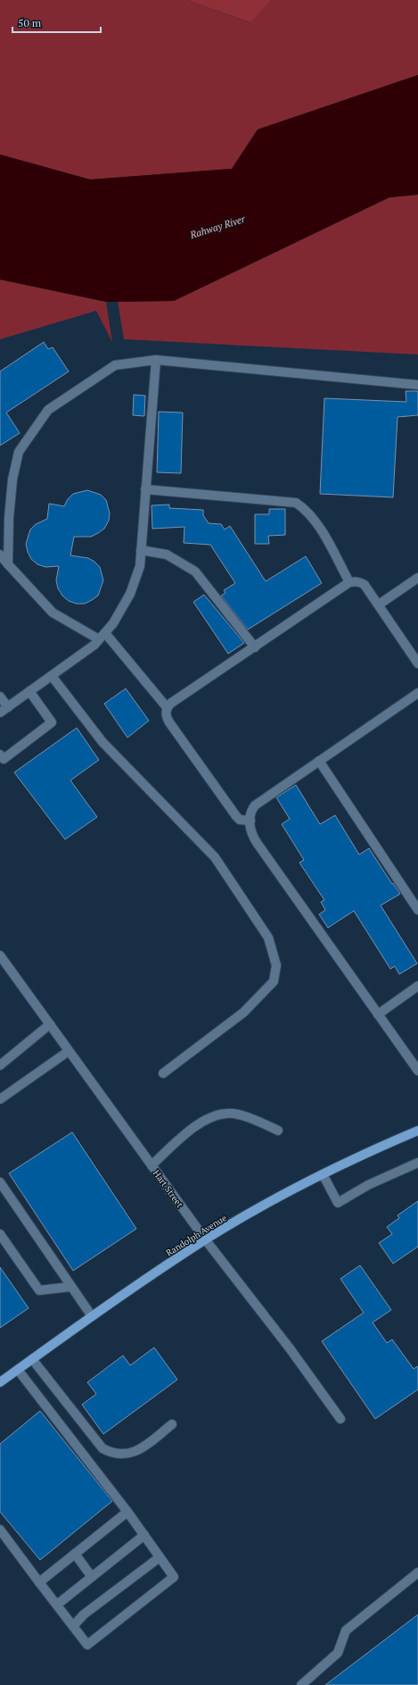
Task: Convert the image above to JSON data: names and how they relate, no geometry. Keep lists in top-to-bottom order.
{
  "streets": {
    "main road": ["Randolph Avenue"],
    "street": ["Hart Street"]
  },
  "crossings": [
    ["Hart Street", "Randolph Avenue"]
  ],
  "water": ["Rahway River"],
  "scale_bar": "50 m"
}
